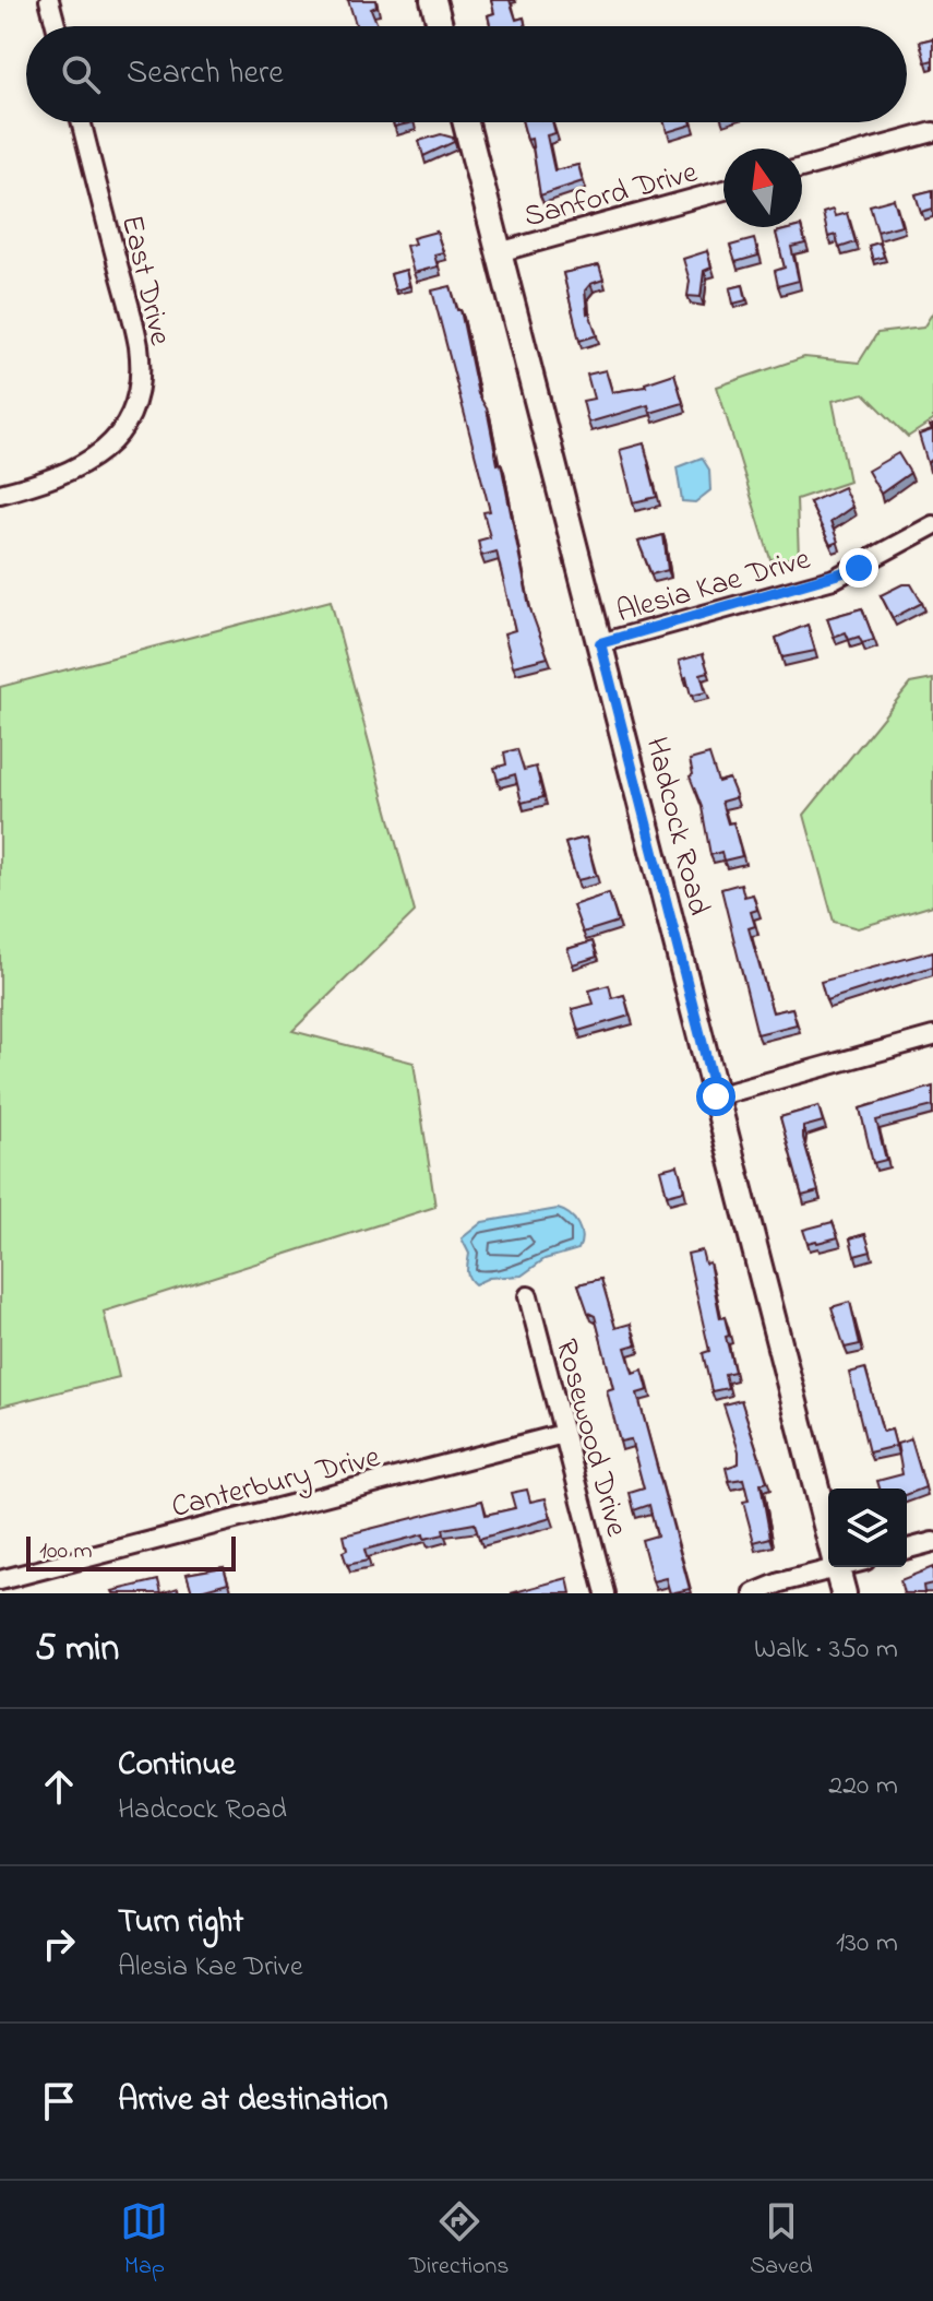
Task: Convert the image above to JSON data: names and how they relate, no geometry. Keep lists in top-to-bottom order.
{
  "streets": {
    "street": [
      "Sanford Drive",
      "East Drive",
      "Alesia Kae Drive",
      "Hadcock Road",
      "Rosewood Drive",
      "Canterbury Drive"
    ]
  },
  "crossings": [
    ["Sanford Drive", "Hadcock Road"],
    ["Alesia Kae Drive", "Hadcock Road"],
    ["Rosewood Drive", "Canterbury Drive"]
  ],
  "scale_bar": "100 m",
  "north": "top",
  "page": {
    "search": "Search here",
    "scale": "100 m",
    "heading": ["5 min", "Walk · 350 m"],
    "list": [
      ["Continue", "Hadcock Road", "220 m"],
      ["Turn right", "Alesia Kae Drive", "130 m"],
      "Arrive at destination"
    ],
    "nav": ["Map", "Directions", "Saved"]
  }
}
